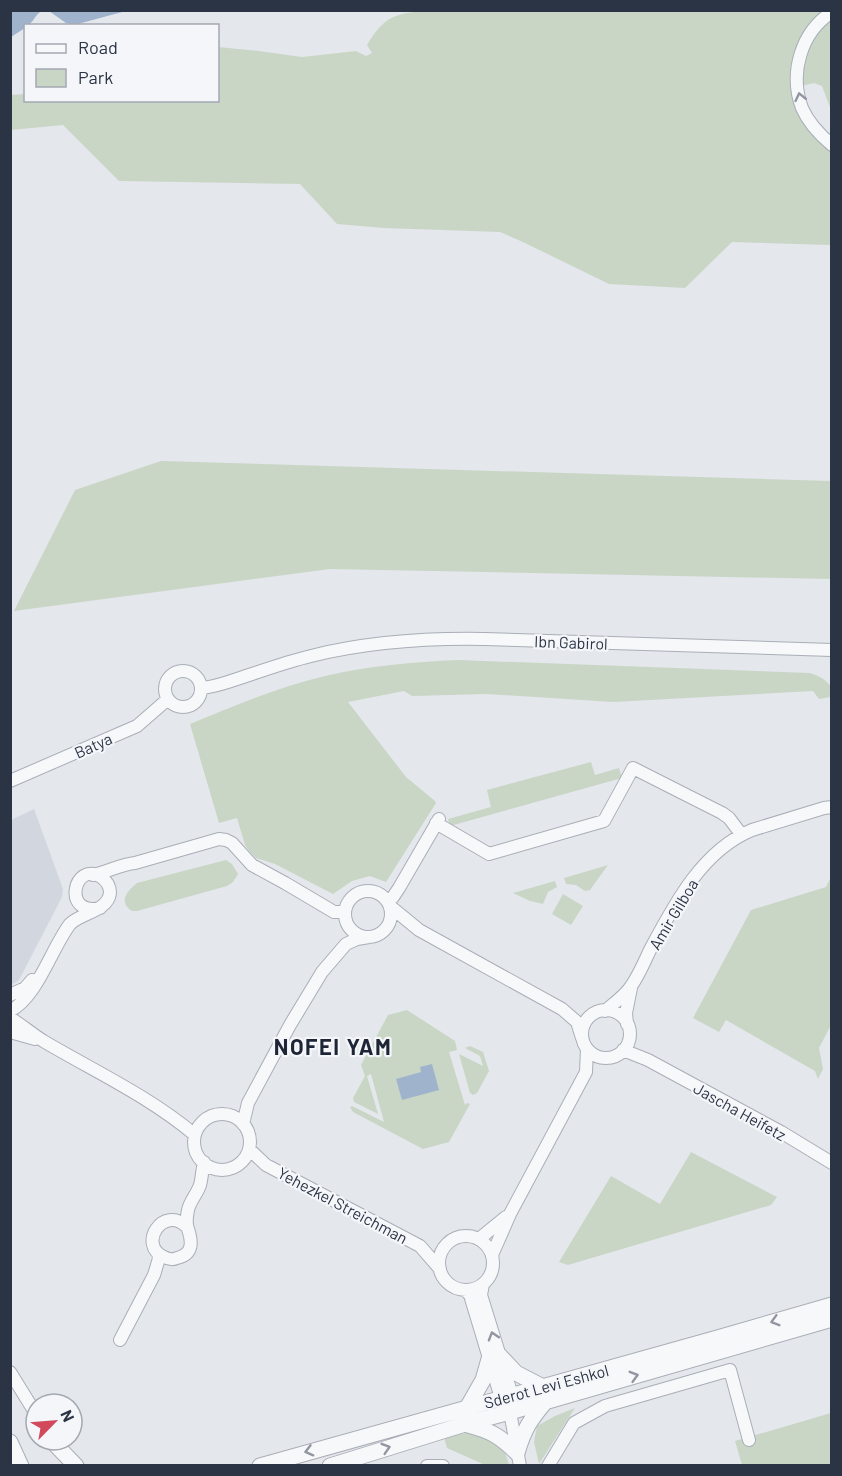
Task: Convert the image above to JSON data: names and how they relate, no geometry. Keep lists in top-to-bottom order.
{
  "streets": {
    "street": [
      "Ibn Gabirol",
      "Batya",
      "Amir Gilboa",
      "Jascha Heifetz",
      "Yehezkel Streichman",
      "Sderot Levi Eshkol"
    ]
  },
  "crossings": [
    ["Ibn Gabirol", "Batya"]
  ],
  "districts": ["NOFEI YAM"],
  "legend": ["Road", "Park"],
  "north": "top right"
}
